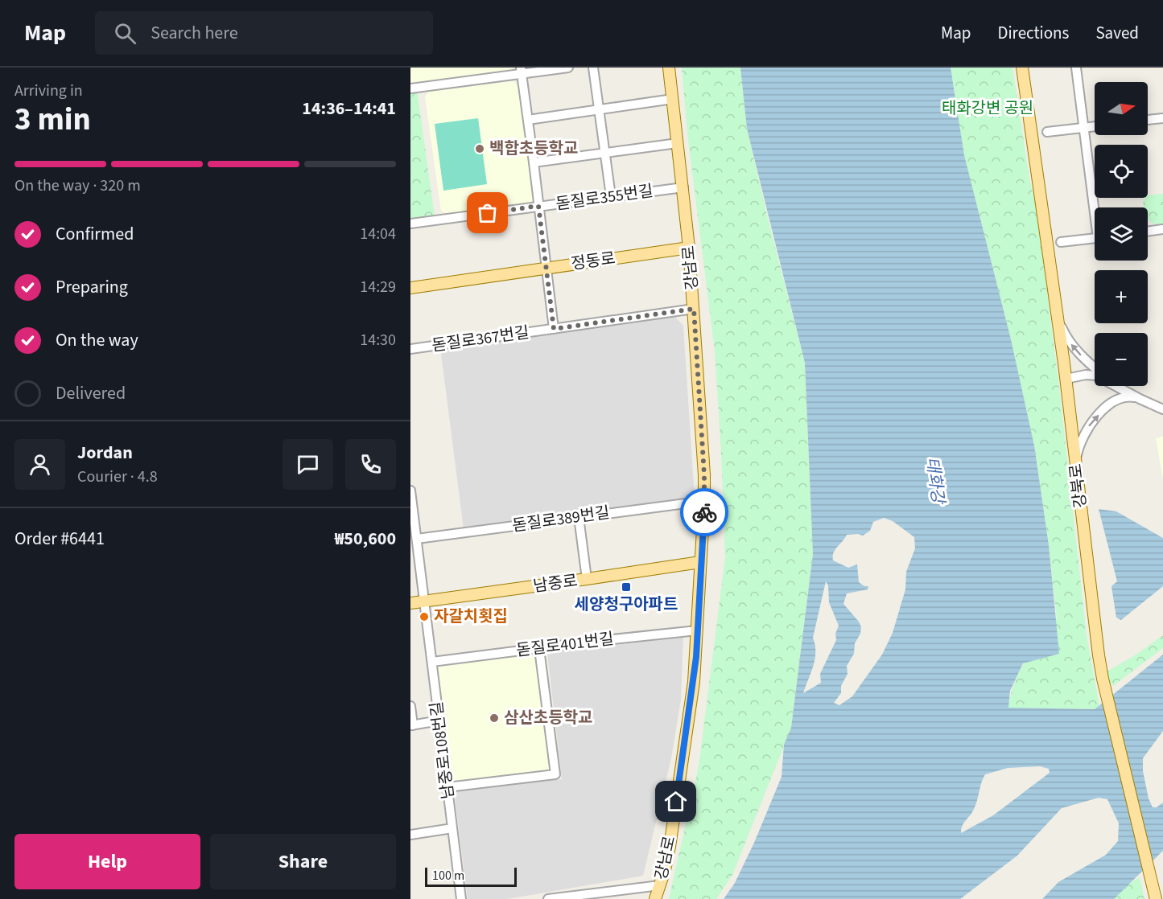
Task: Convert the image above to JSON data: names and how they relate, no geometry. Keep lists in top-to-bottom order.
{
  "streets": {
    "main road": [
      "정동로",
      "강남로",
      "강북로",
      "남중로"
    ],
    "street": [
      "돋질로355번길",
      "돋질로367번길",
      "돋질로389번길",
      "돋질로401번길",
      "남중로108번길"
    ]
  },
  "crossings": [
    ["돋질로355번길", "강남로"],
    ["정동로", "강남로"],
    ["강남로", "돋질로367번길"],
    ["강남로", "돋질로389번길"],
    ["강남로", "남중로"],
    ["강남로", "돋질로401번길"],
    ["돋질로389번길", "남중로108번길"],
    ["남중로", "남중로108번길"],
    ["돋질로401번길", "남중로108번길"]
  ],
  "water": ["태화강"],
  "parks": ["태화강변 공원"],
  "places": {
    "other": ["백합초등학교", "자갈치횟집", "삼산초등학교"],
    "transit": ["세양청구아파트"]
  },
  "scale_bar": "100 m",
  "north": "right",
  "page": {
    "header": "Map",
    "search": "Search here",
    "nav": ["Map", "Directions", "Saved"],
    "heading": ["3 min", "Arriving in", "14:36–14:41"],
    "panel": [
      "Jordan",
      "Courier · 4.8",
      "Order #6441",
      "₩50,600"
    ],
    "map_buttons": ["+", "−"],
    "bar": "On the way · 320 m",
    "list": [
      ["Confirmed", "14:04"],
      ["Preparing", "14:29"],
      ["On the way", "14:30"],
      "Delivered"
    ],
    "buttons": ["Help", "Share"],
    "scale": "100 m"
  }
}
